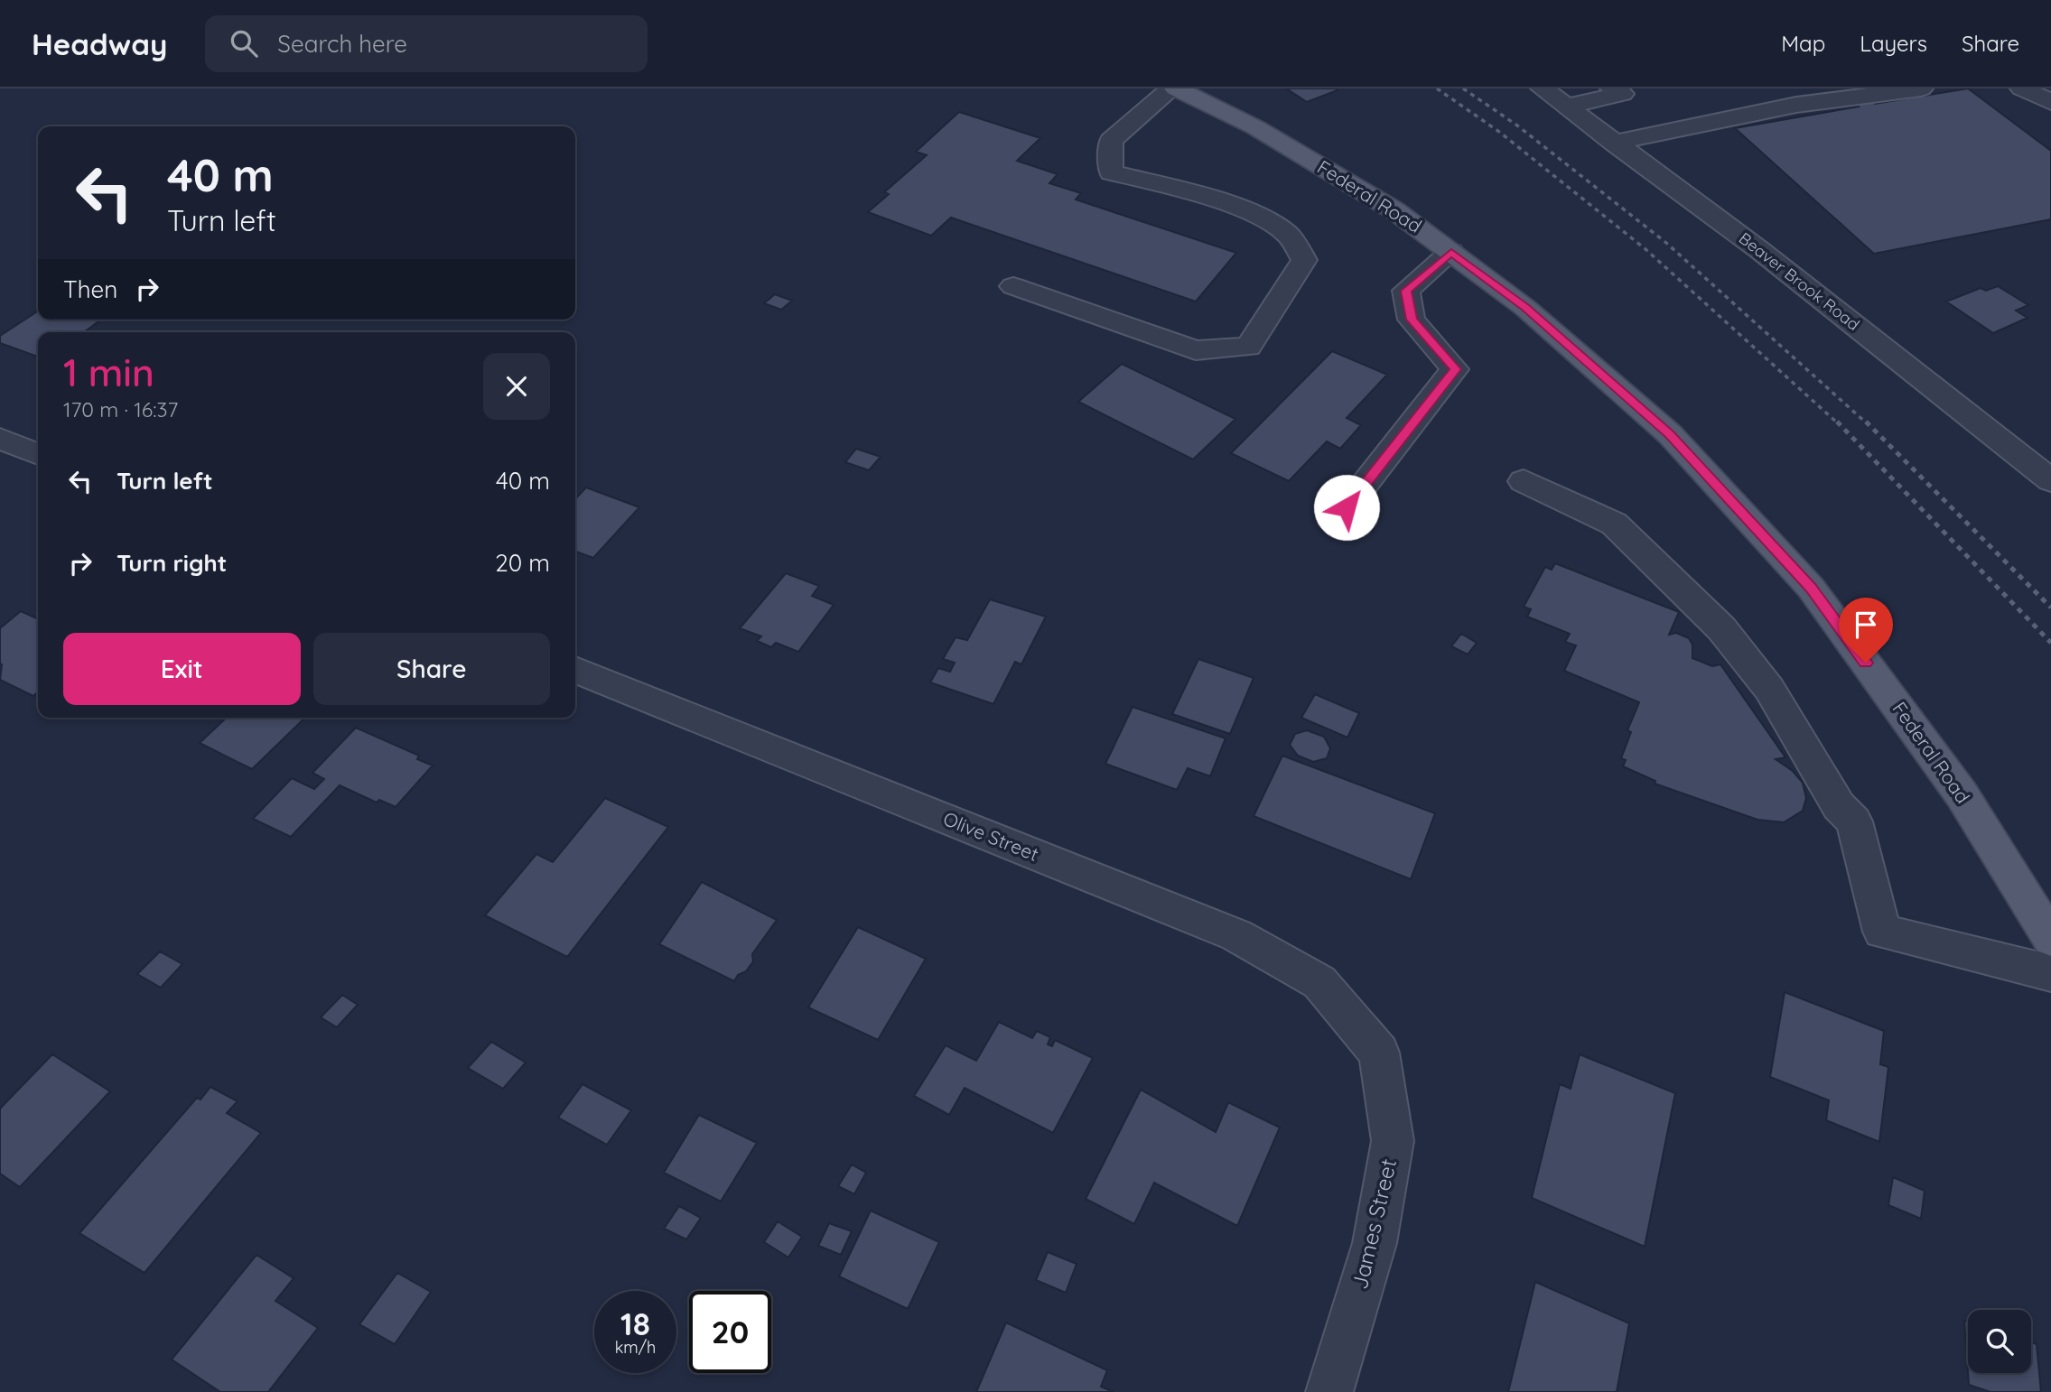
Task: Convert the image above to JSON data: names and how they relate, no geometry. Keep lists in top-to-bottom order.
{
  "streets": {
    "main road": ["Federal Road"],
    "street": ["Beaver Brook Road", "Olive Street", "James Street"]
  },
  "crossings": [
    ["Olive Street", "James Street"]
  ],
  "page": {
    "header": "Headway",
    "search": "Search here",
    "nav": ["Map", "Layers", "Share"],
    "turn": ["40 m", "Turn left"],
    "then": "Then",
    "heading": ["1 min", "170 m · 16:37"],
    "list": [
      {
        "name": "Turn left",
        "value": "40 m"
      },
      {
        "name": "Turn right",
        "value": "20 m"
      }
    ],
    "buttons": ["Exit", "Share"],
    "speed": "18 km/h",
    "limit": "20"
  }
}
